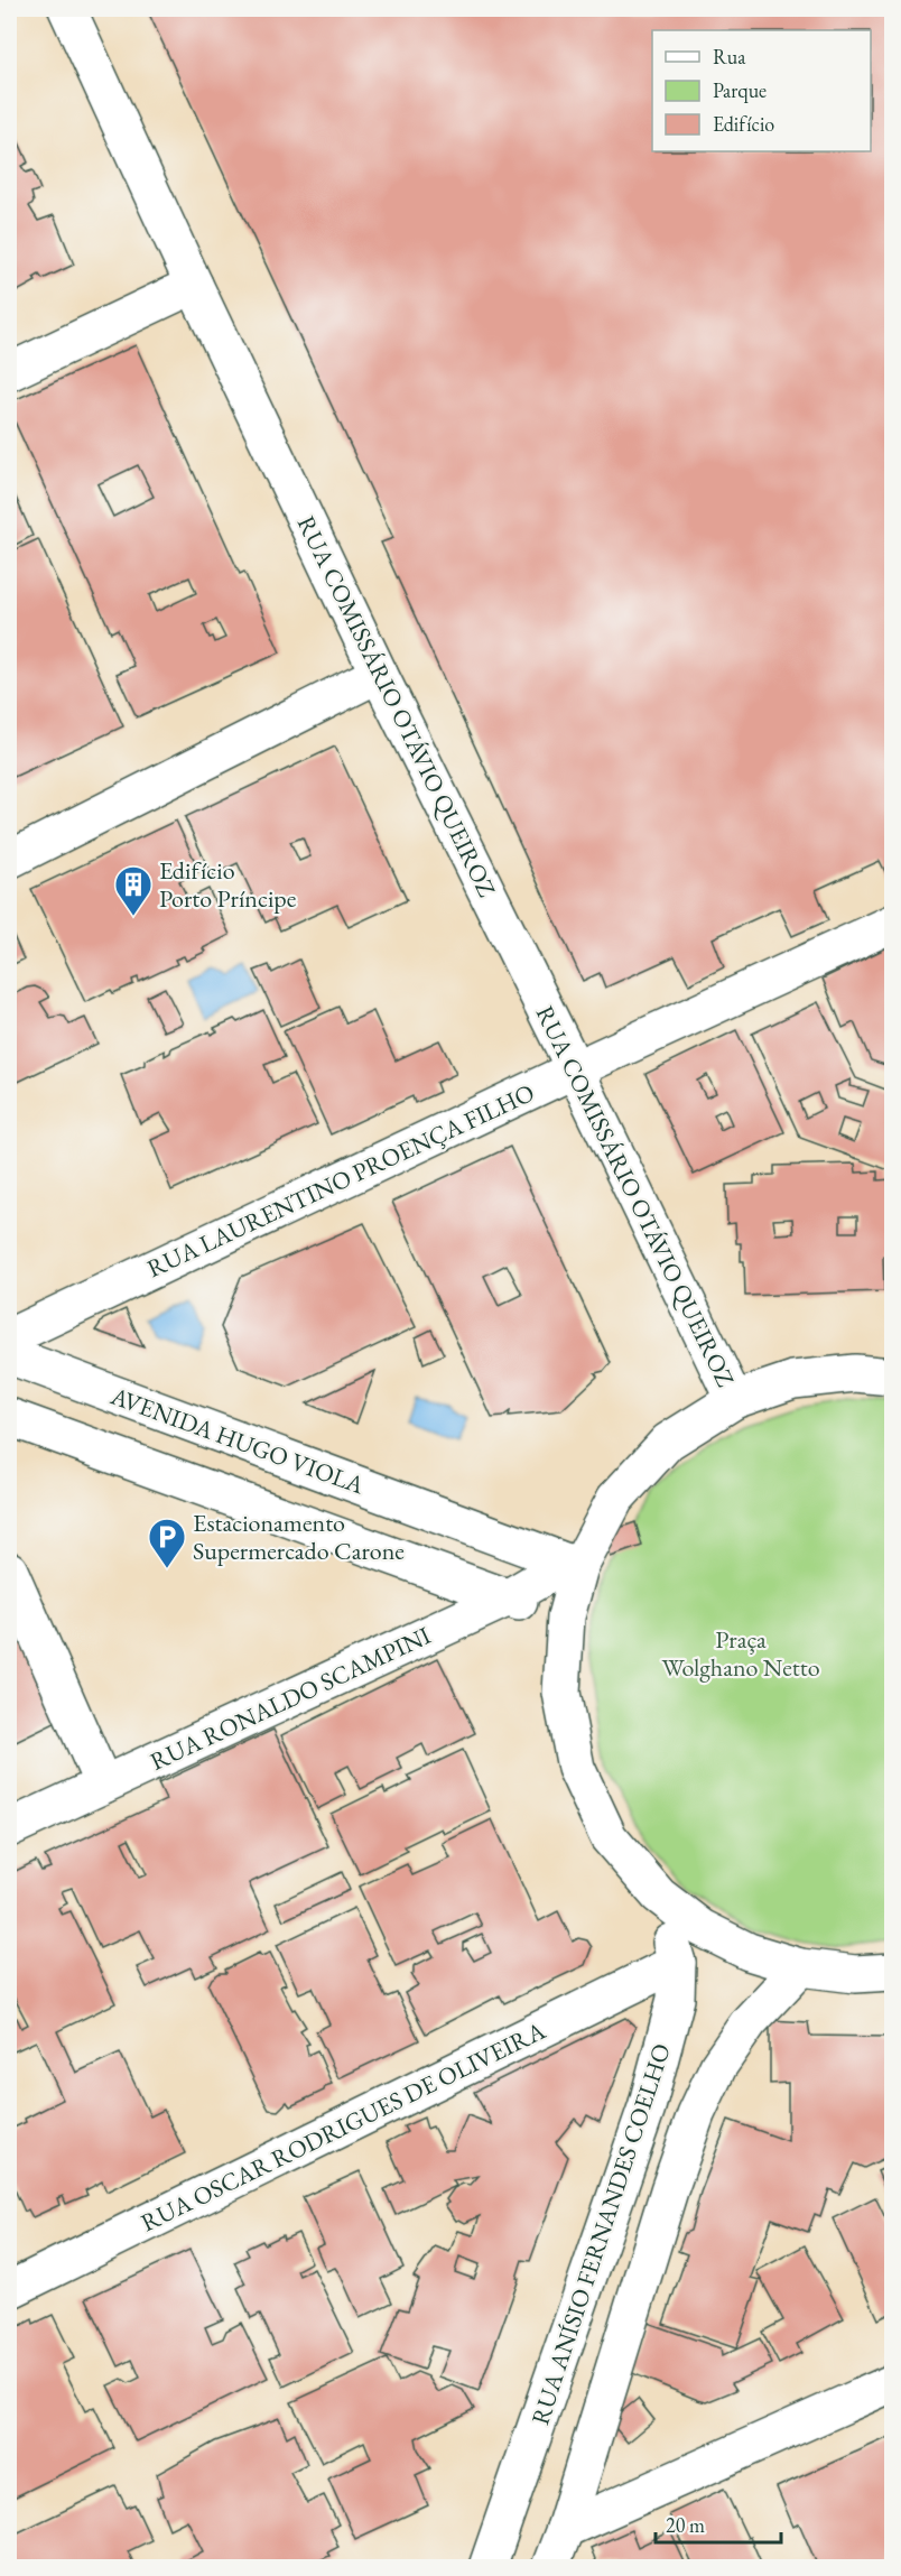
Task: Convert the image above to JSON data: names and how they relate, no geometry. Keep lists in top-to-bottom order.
{
  "streets": {
    "street": [
      "RUA COMISSÁRIO OTÁVIO QUEIROZ",
      "RUA LAURENTINO PROENÇA FILHO",
      "AVENIDA HUGO VIOLA",
      "RUA RONALDO SCAMPINI",
      "RUA OSCAR RODRIGUES DE OLIVEIRA",
      "RUA ANÍSIO FERNANDES COELHO"
    ]
  },
  "crossings": [
    ["RUA COMISSÁRIO OTÁVIO QUEIROZ", "RUA LAURENTINO PROENÇA FILHO"],
    ["AVENIDA HUGO VIOLA", "RUA RONALDO SCAMPINI"],
    ["RUA OSCAR RODRIGUES DE OLIVEIRA", "RUA ANÍSIO FERNANDES COELHO"]
  ],
  "parks": ["Praça Wolghano Netto"],
  "places": {
    "building": ["Edifício Porto Príncipe"],
    "parking": ["Estacionamento Supermercado Carone"]
  },
  "legend": ["Rua", "Parque", "Edifício"],
  "scale_bar": "20 m"
}
